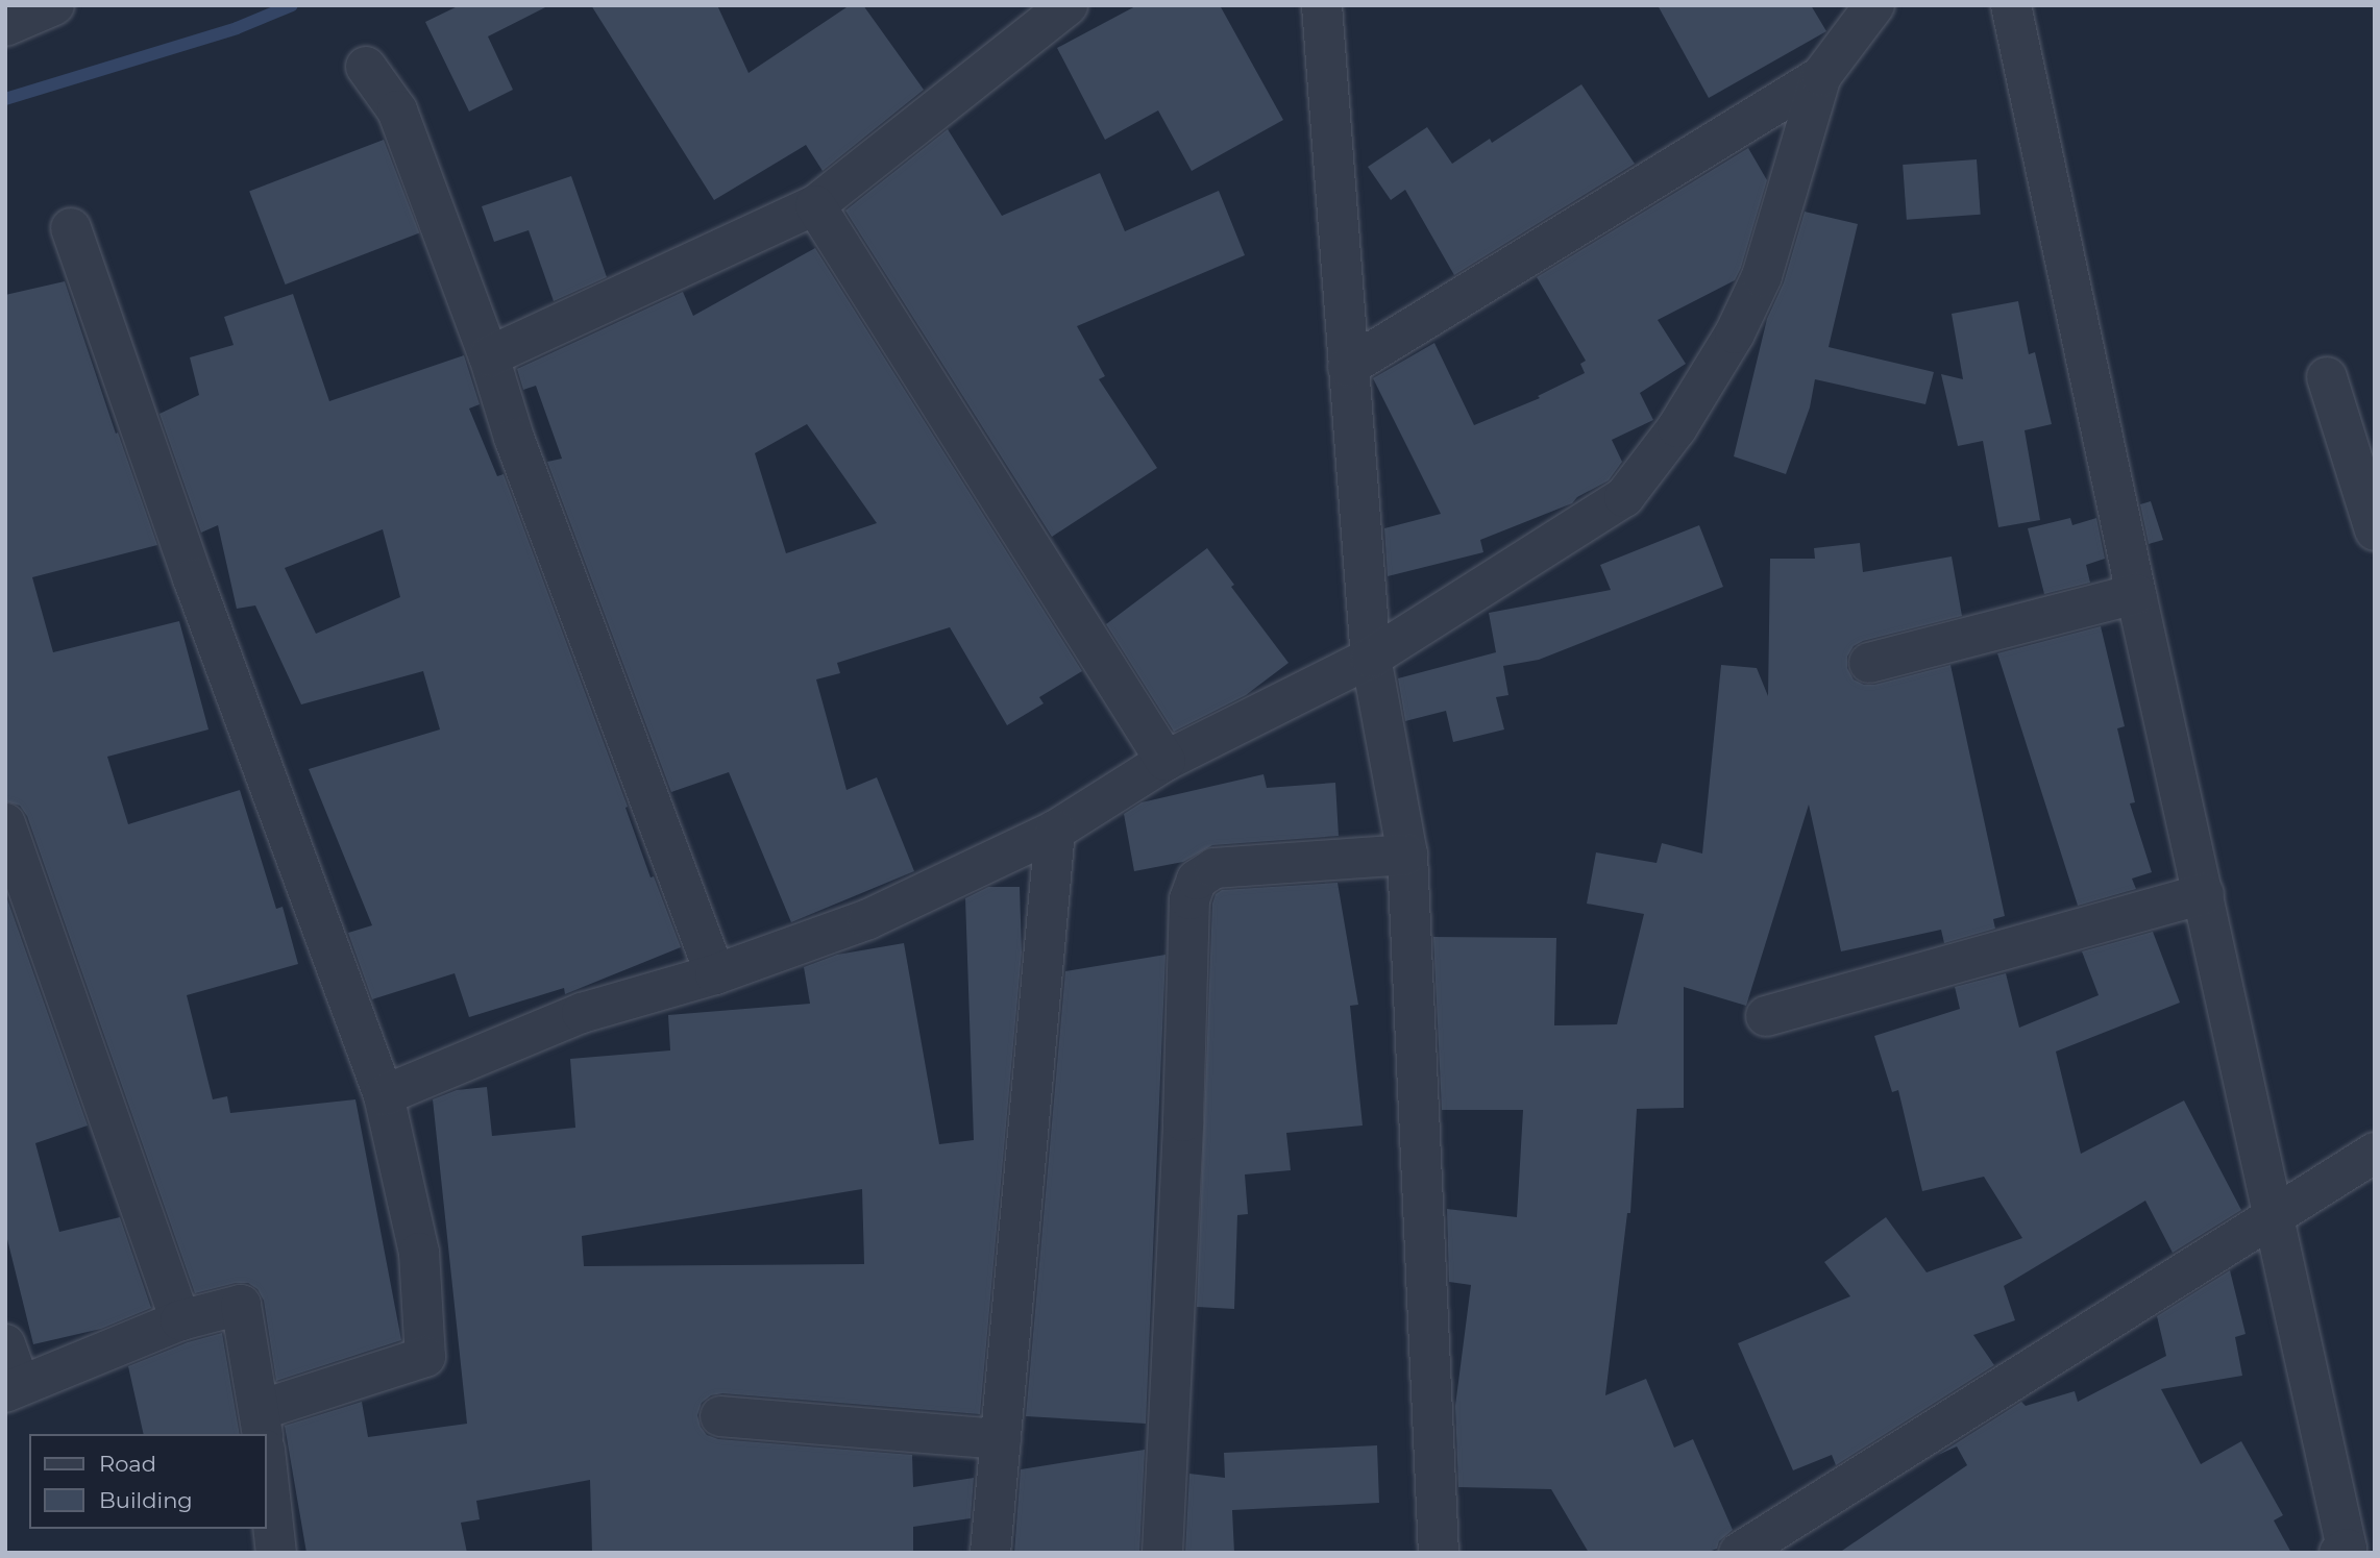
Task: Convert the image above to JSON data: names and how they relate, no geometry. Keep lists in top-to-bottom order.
{
  "legend": ["Road", "Building"]
}
